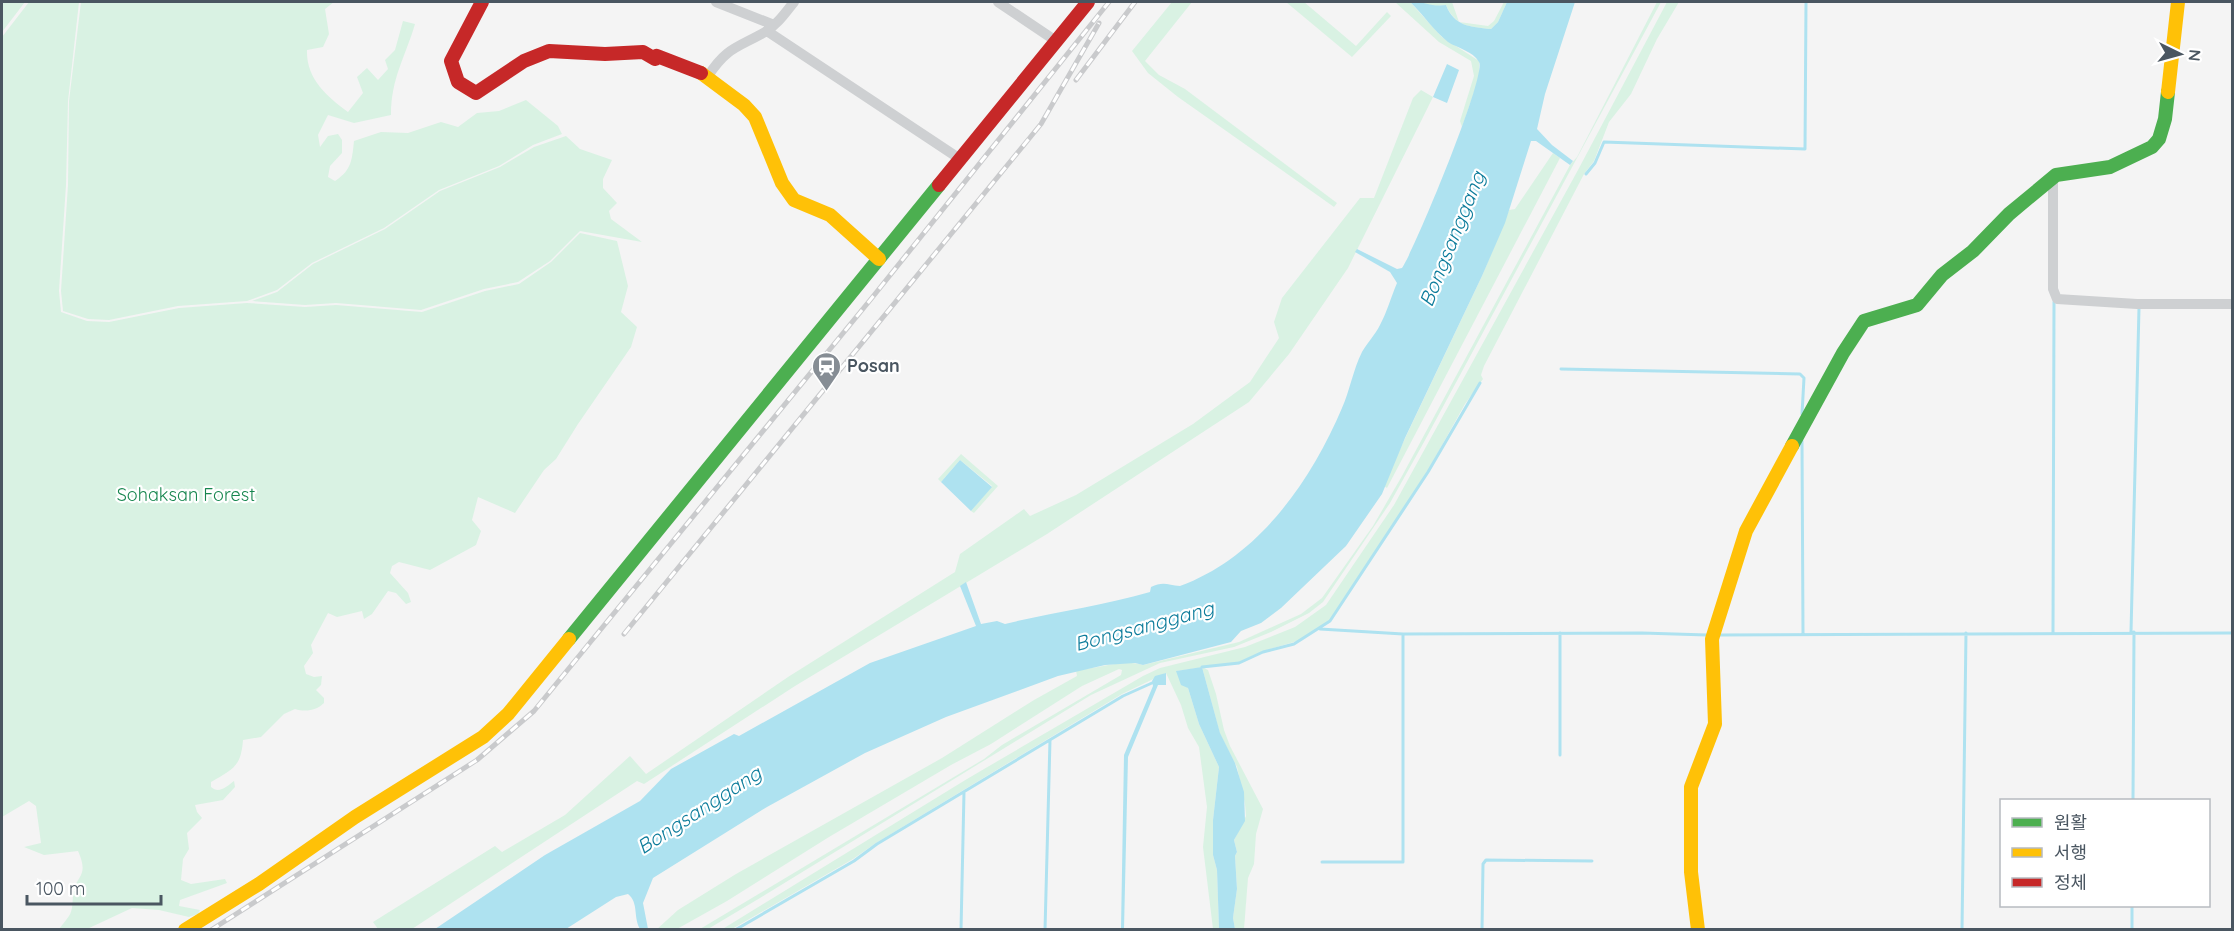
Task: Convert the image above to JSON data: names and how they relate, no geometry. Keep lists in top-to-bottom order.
{
  "water": ["Bongsanggang"],
  "parks": ["Sohaksan Forest"],
  "places": {
    "station": ["Posan"]
  },
  "legend": ["원활", "서행", "정체"],
  "scale_bar": "100 m",
  "north": "right"
}
